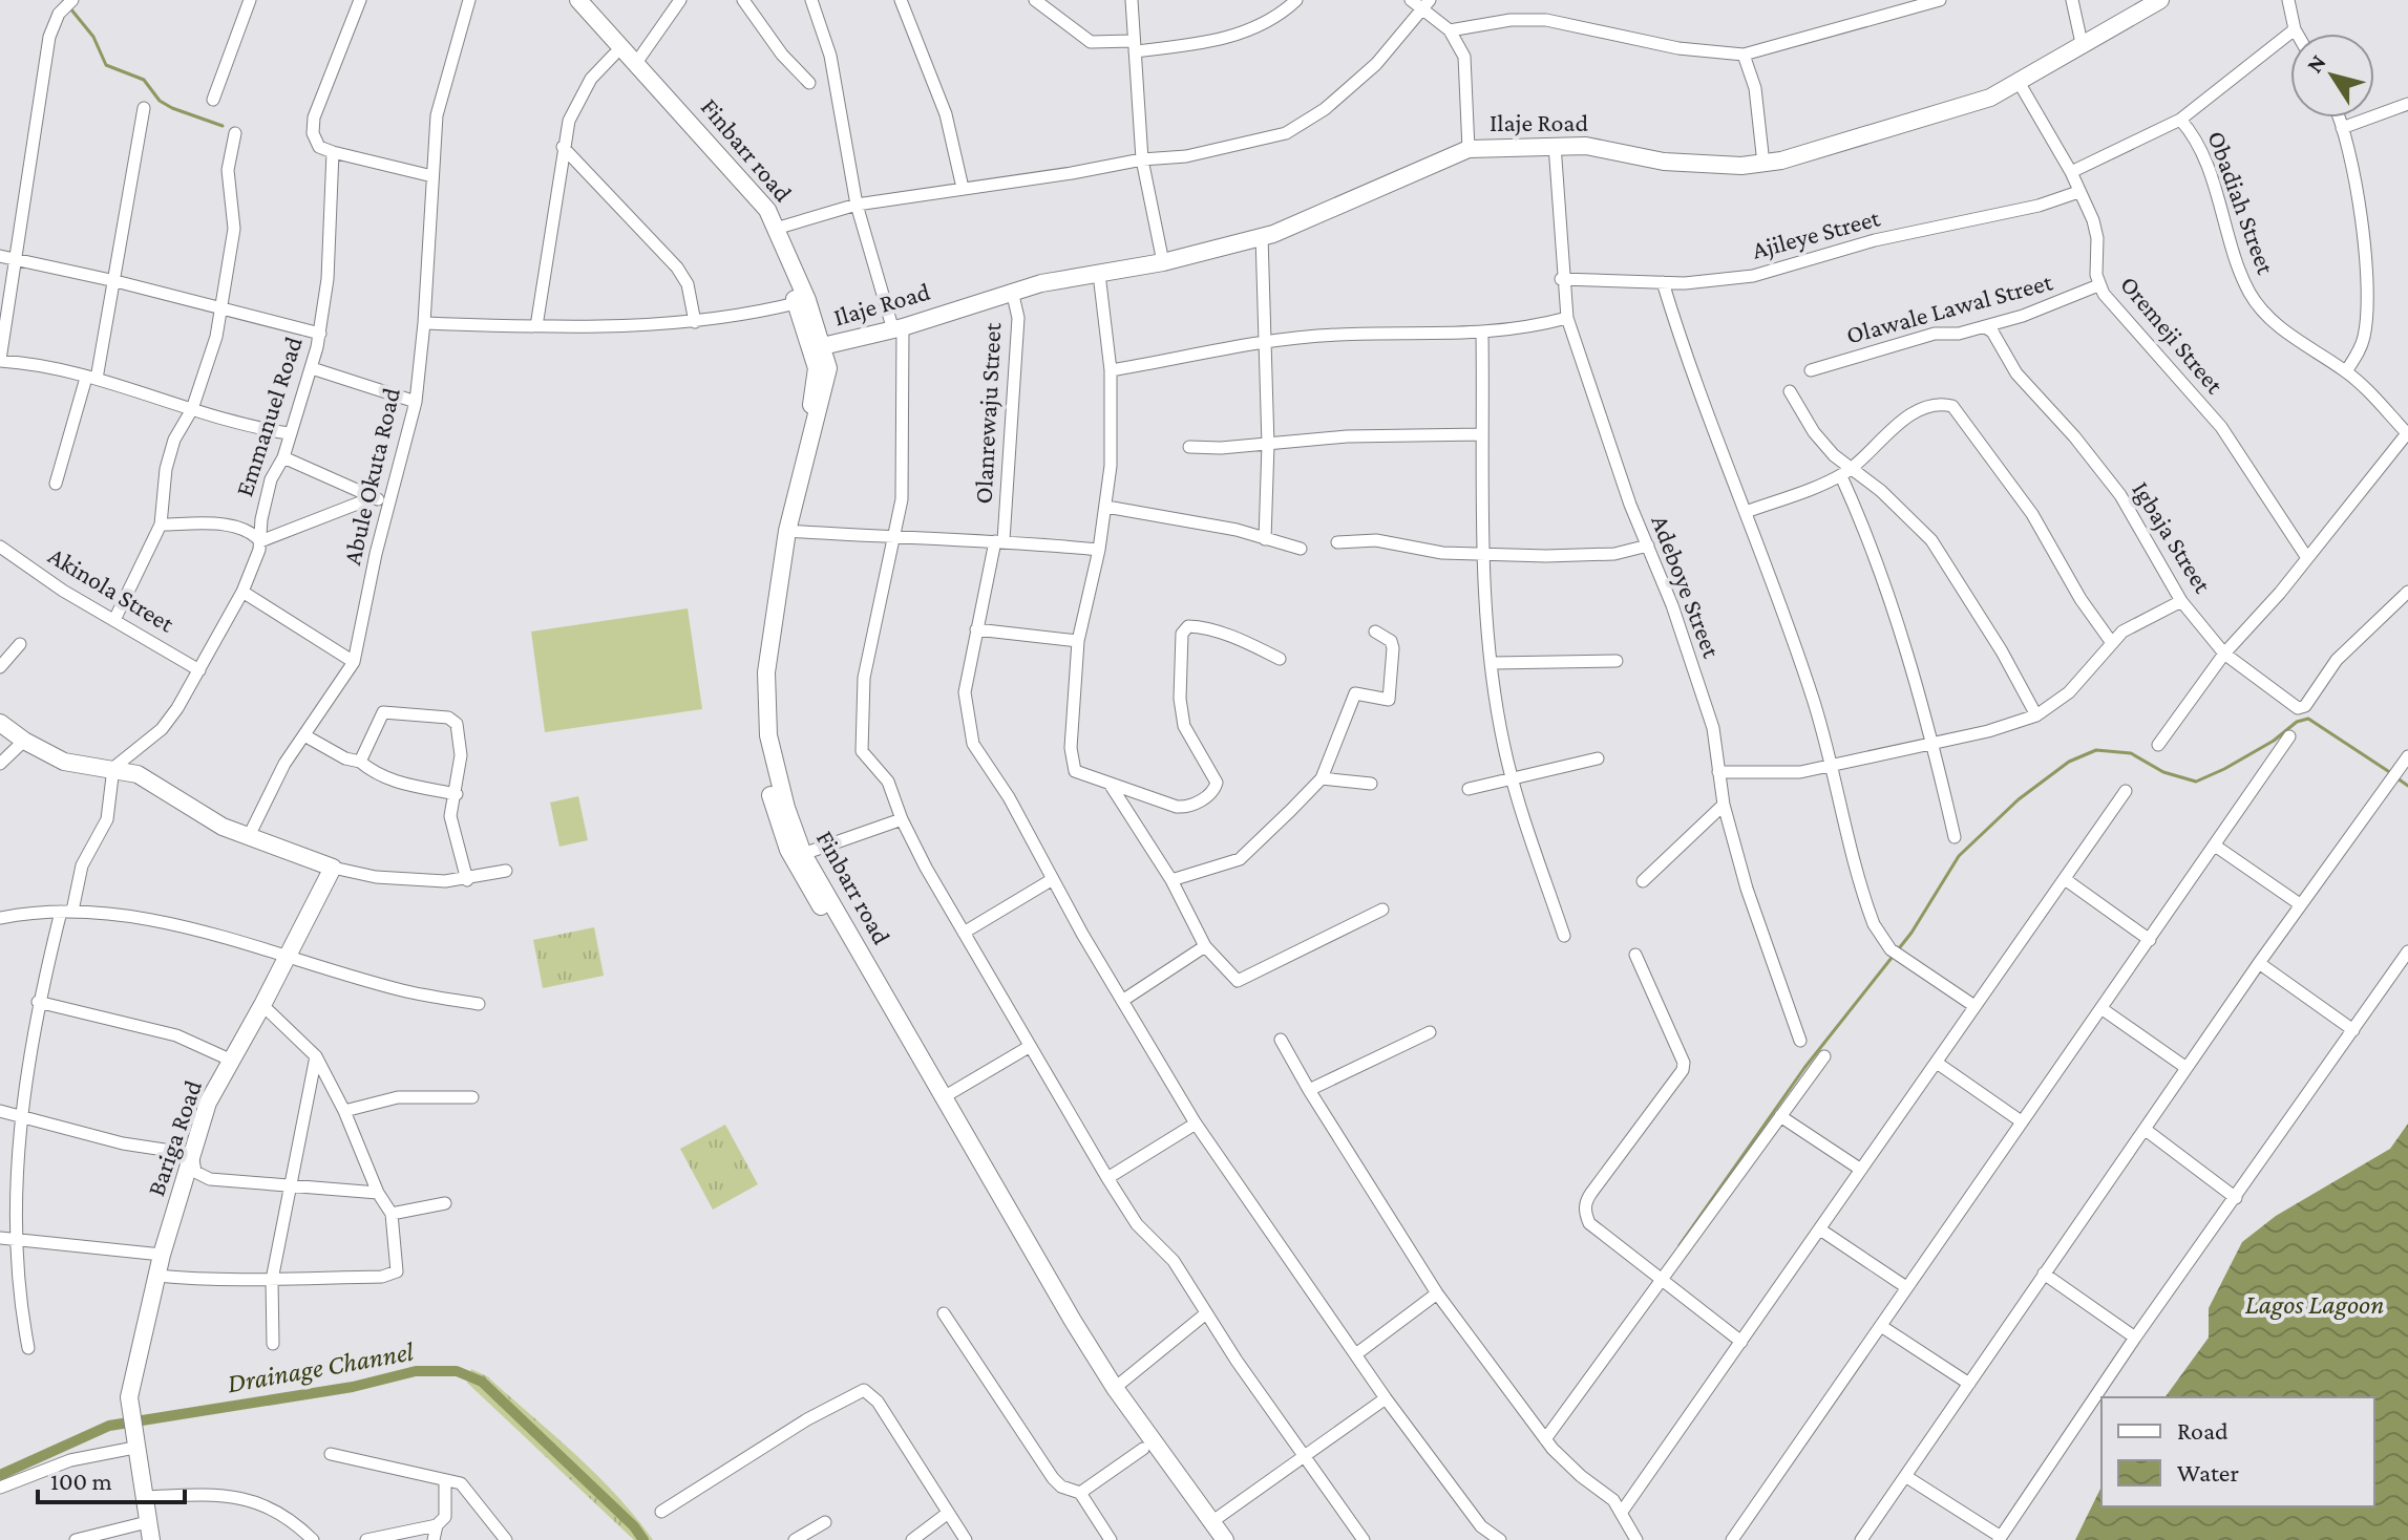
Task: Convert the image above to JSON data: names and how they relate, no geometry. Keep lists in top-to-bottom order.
{
  "streets": {
    "main road": ["Ilaje Road", "Finbarr road", "Bariga Road"],
    "street": [
      "Obadiah Street",
      "Ajileye Street",
      "Olawale Lawal Street",
      "Oremeji Street",
      "Olanrewaju Street",
      "Emmanuel Road",
      "Abule Okuta Road",
      "Igbaja Street",
      "Adeboye Street",
      "Akinola Street"
    ]
  },
  "crossings": [
    ["Ilaje Road", "Finbarr road"],
    ["Ilaje Road", "Oremeji Street"],
    ["Ilaje Road", "Olanrewaju Street"],
    ["Ilaje Road", "Adeboye Street"],
    ["Ajileye Street", "Oremeji Street"],
    ["Ajileye Street", "Adeboye Street"],
    ["Olawale Lawal Street", "Oremeji Street"],
    ["Olawale Lawal Street", "Igbaja Street"],
    ["Emmanuel Road", "Akinola Street"]
  ],
  "water": ["Lagos Lagoon", "Drainage Channel"],
  "legend": ["Road", "Water"],
  "scale_bar": "100 m",
  "north": "top left"
}
